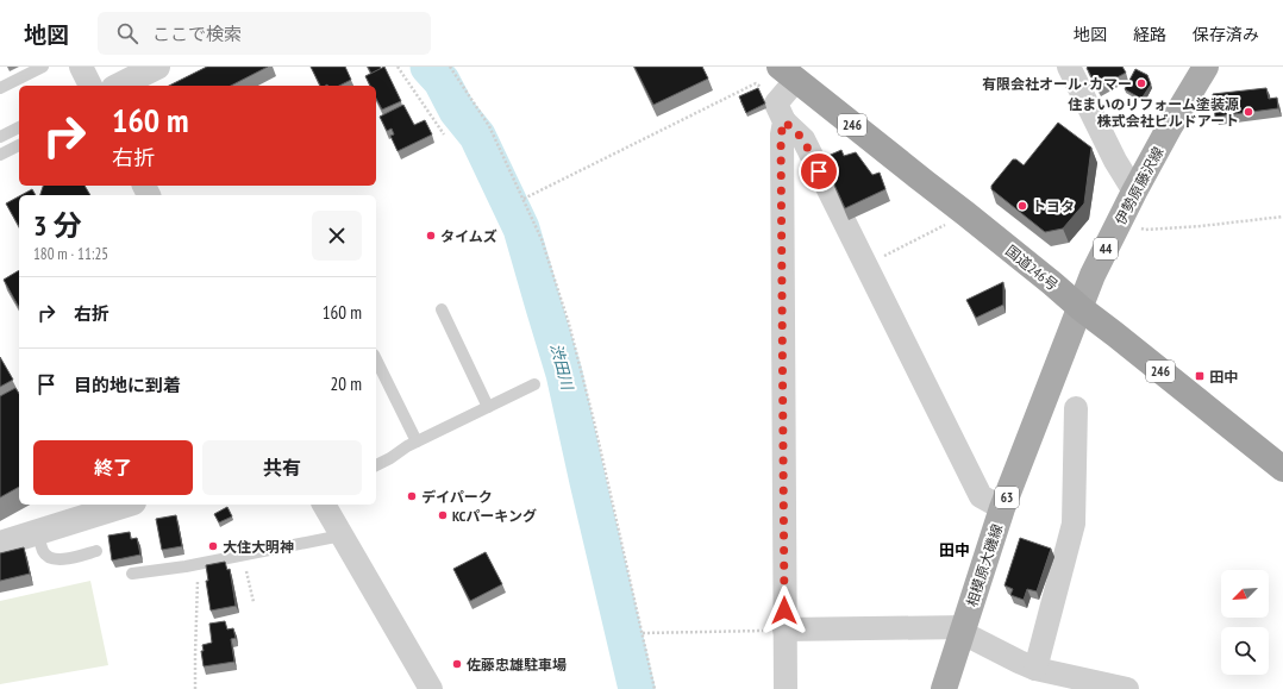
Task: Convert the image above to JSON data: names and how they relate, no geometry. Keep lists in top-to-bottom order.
{
  "streets": {
    "highway": ["246", "国道246号"],
    "main road": [
      "伊勢原藤沢線",
      "44",
      "63",
      "相模原大磯線"
    ]
  },
  "crossings": [
    ["伊勢原藤沢線", "国道246号"],
    ["伊勢原藤沢線", "相模原大磯線"],
    ["国道246号", "相模原大磯線"]
  ],
  "districts": ["田中"],
  "water": ["渋田川"],
  "places": {
    "other": [
      "有限会社オール･カマー",
      "住まいのリフォーム塗装源 株式会社ビルドアート",
      "トヨタ",
      "タイムズ",
      "デイパーク",
      "KCパーキング",
      "大住大明神",
      "佐藤忠雄駐車場"
    ],
    "transit": ["田中"]
  },
  "north": "bottom left",
  "page": {
    "header": "地図",
    "search": "ここで検索",
    "nav": ["地図", "経路", "保存済み"],
    "turn": ["160 m", "右折"],
    "heading": ["3 分", "180 m · 11:25"],
    "list": [
      {
        "name": "右折",
        "value": "160 m"
      },
      {
        "name": "目的地に到着",
        "value": "20 m"
      }
    ],
    "buttons": ["終了", "共有"]
  }
}
